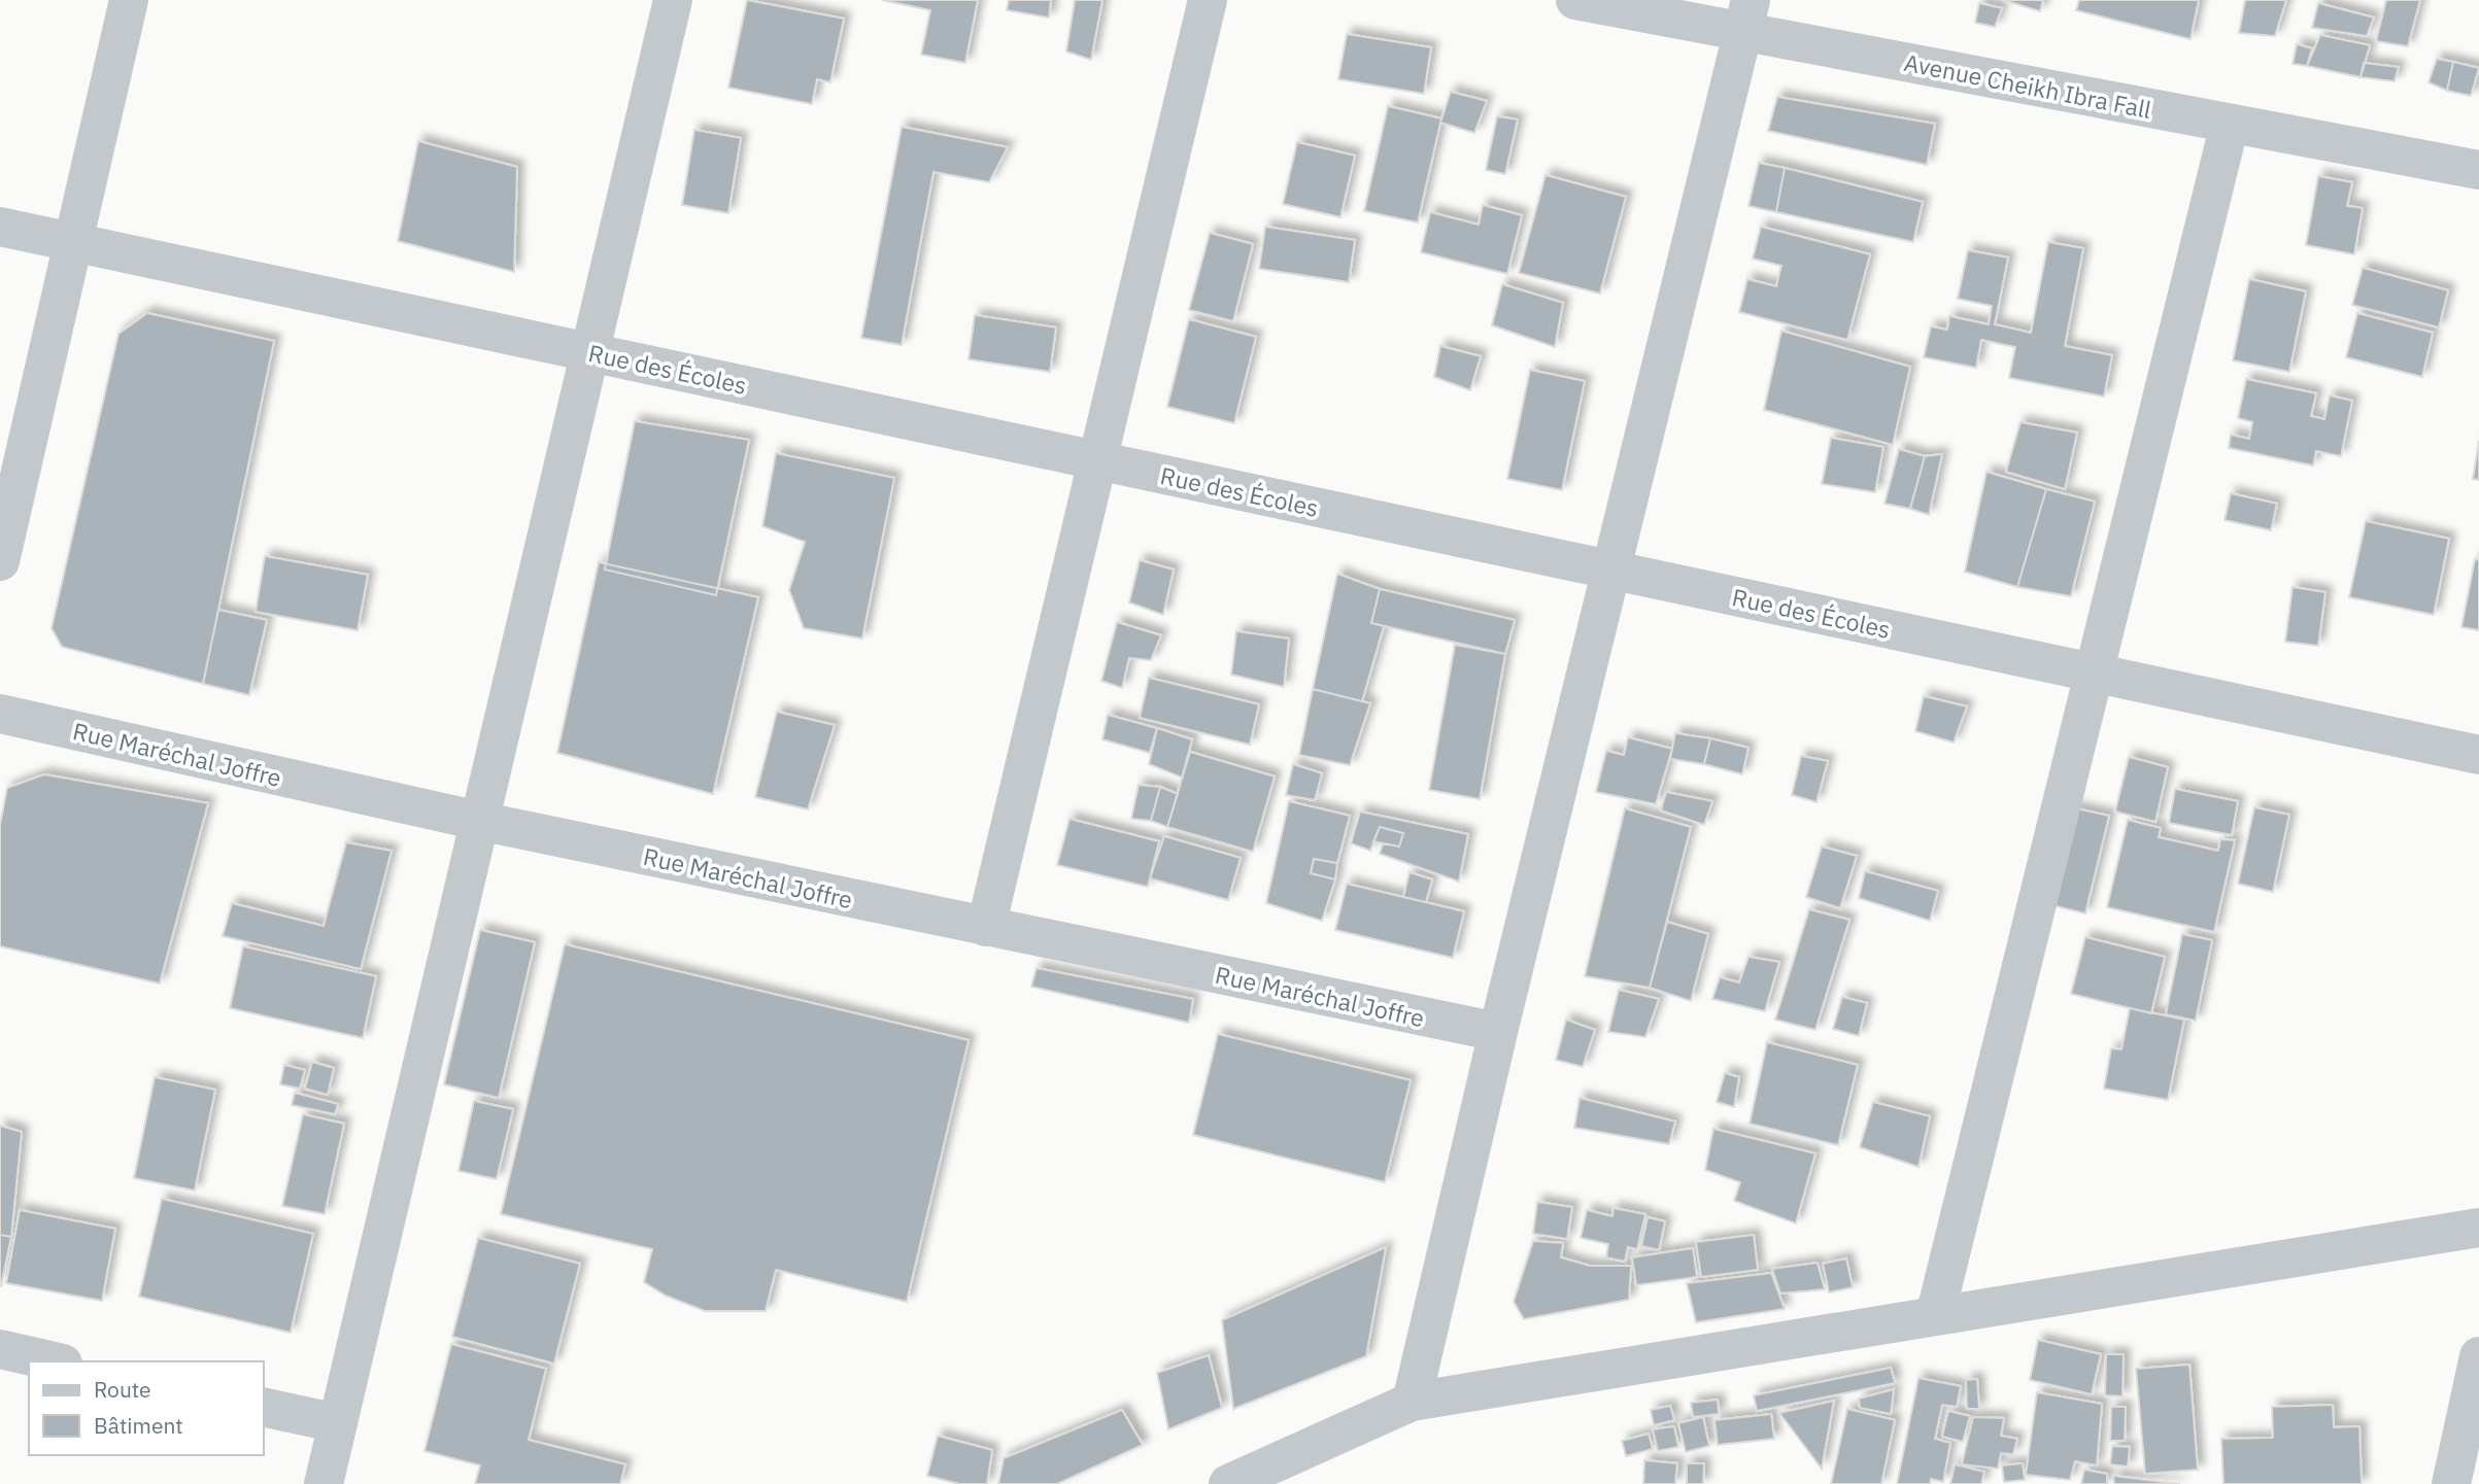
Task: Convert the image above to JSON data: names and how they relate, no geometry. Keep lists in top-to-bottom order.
{
  "streets": {
    "street": ["Avenue Cheikh Ibra Fall", "Rue des Écoles", "Rue Maréchal Joffre"]
  },
  "legend": ["Route", "Bâtiment"]
}
